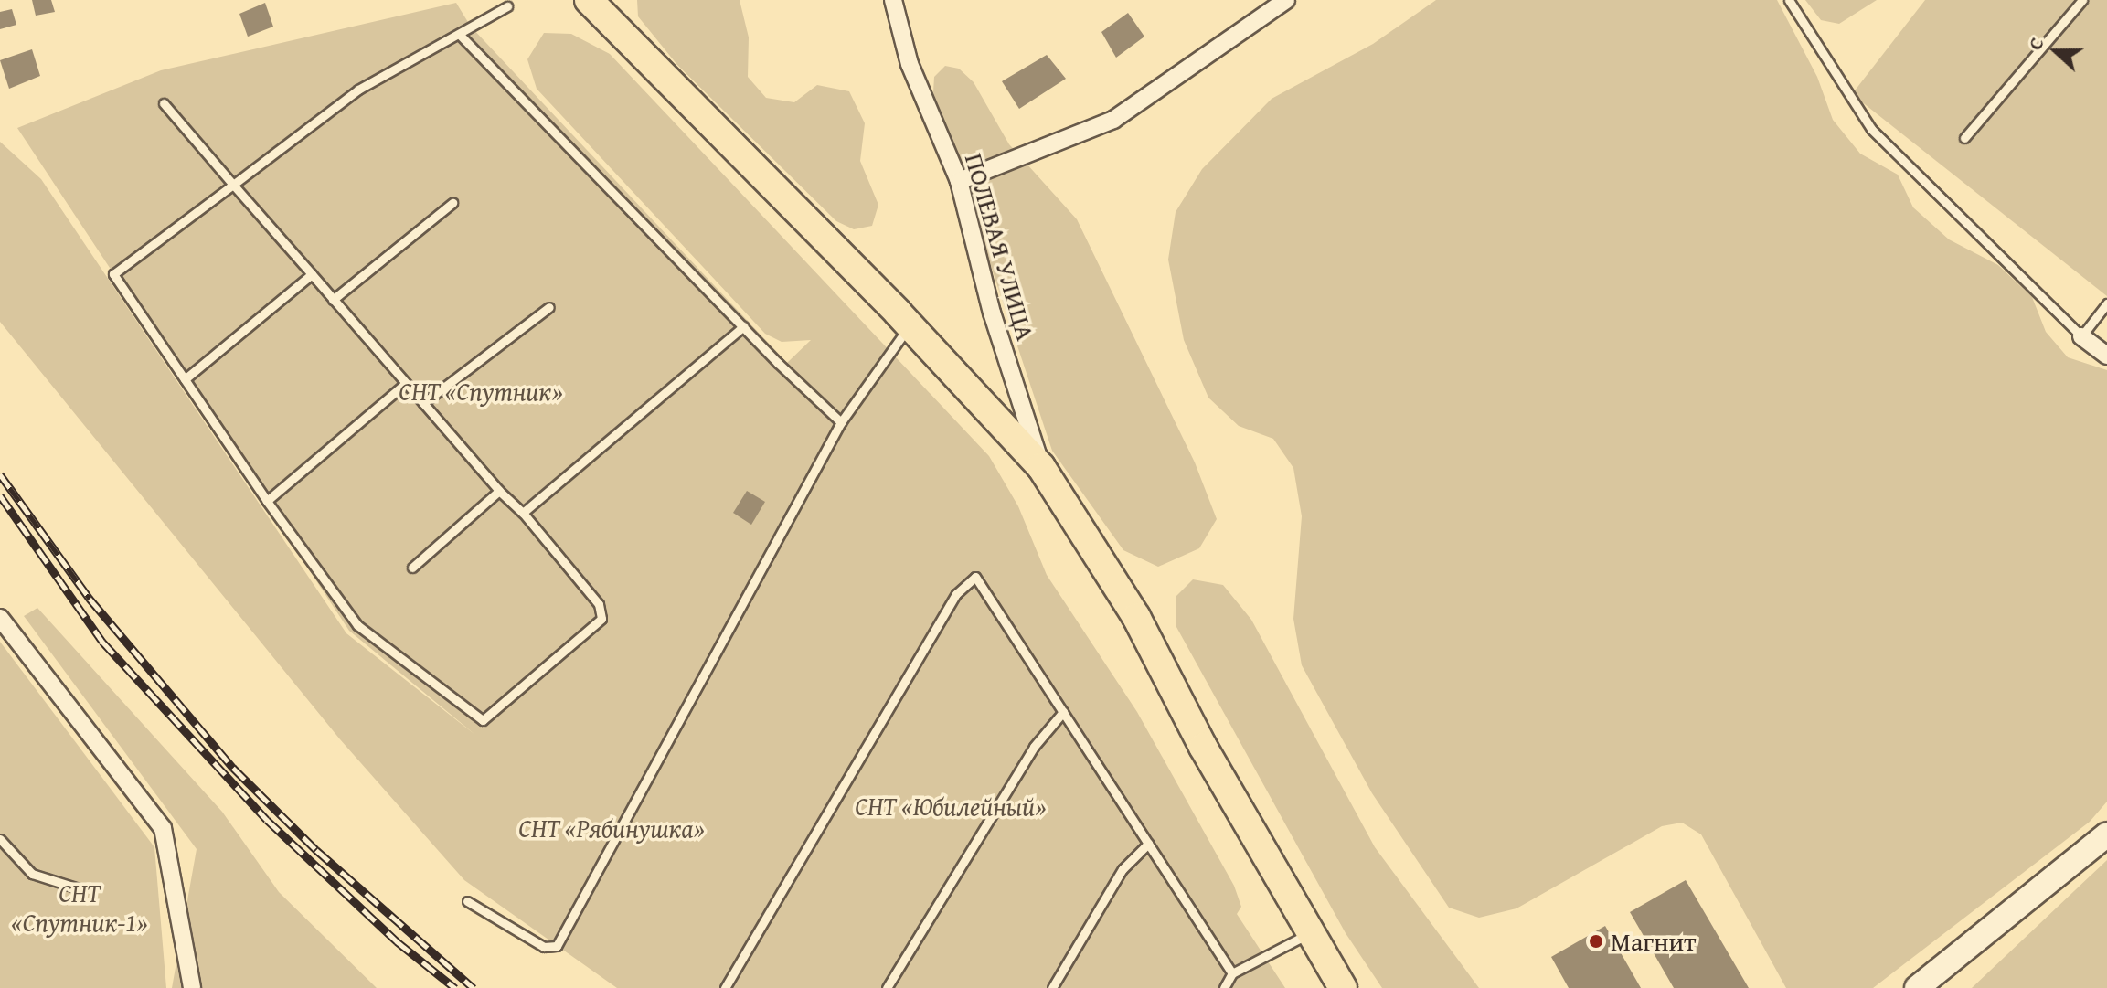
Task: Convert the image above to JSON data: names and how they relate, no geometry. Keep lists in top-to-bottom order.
{
  "streets": {
    "street": ["ПОЛЕВАЯ УЛИЦА"]
  },
  "parks": [
    "СНТ «Спутник»",
    "СНТ «Юбилейный»",
    "СНТ «Рябинушка»",
    "СНТ «Спутник-1»"
  ],
  "places": ["Магнит"],
  "north": "left"
}
